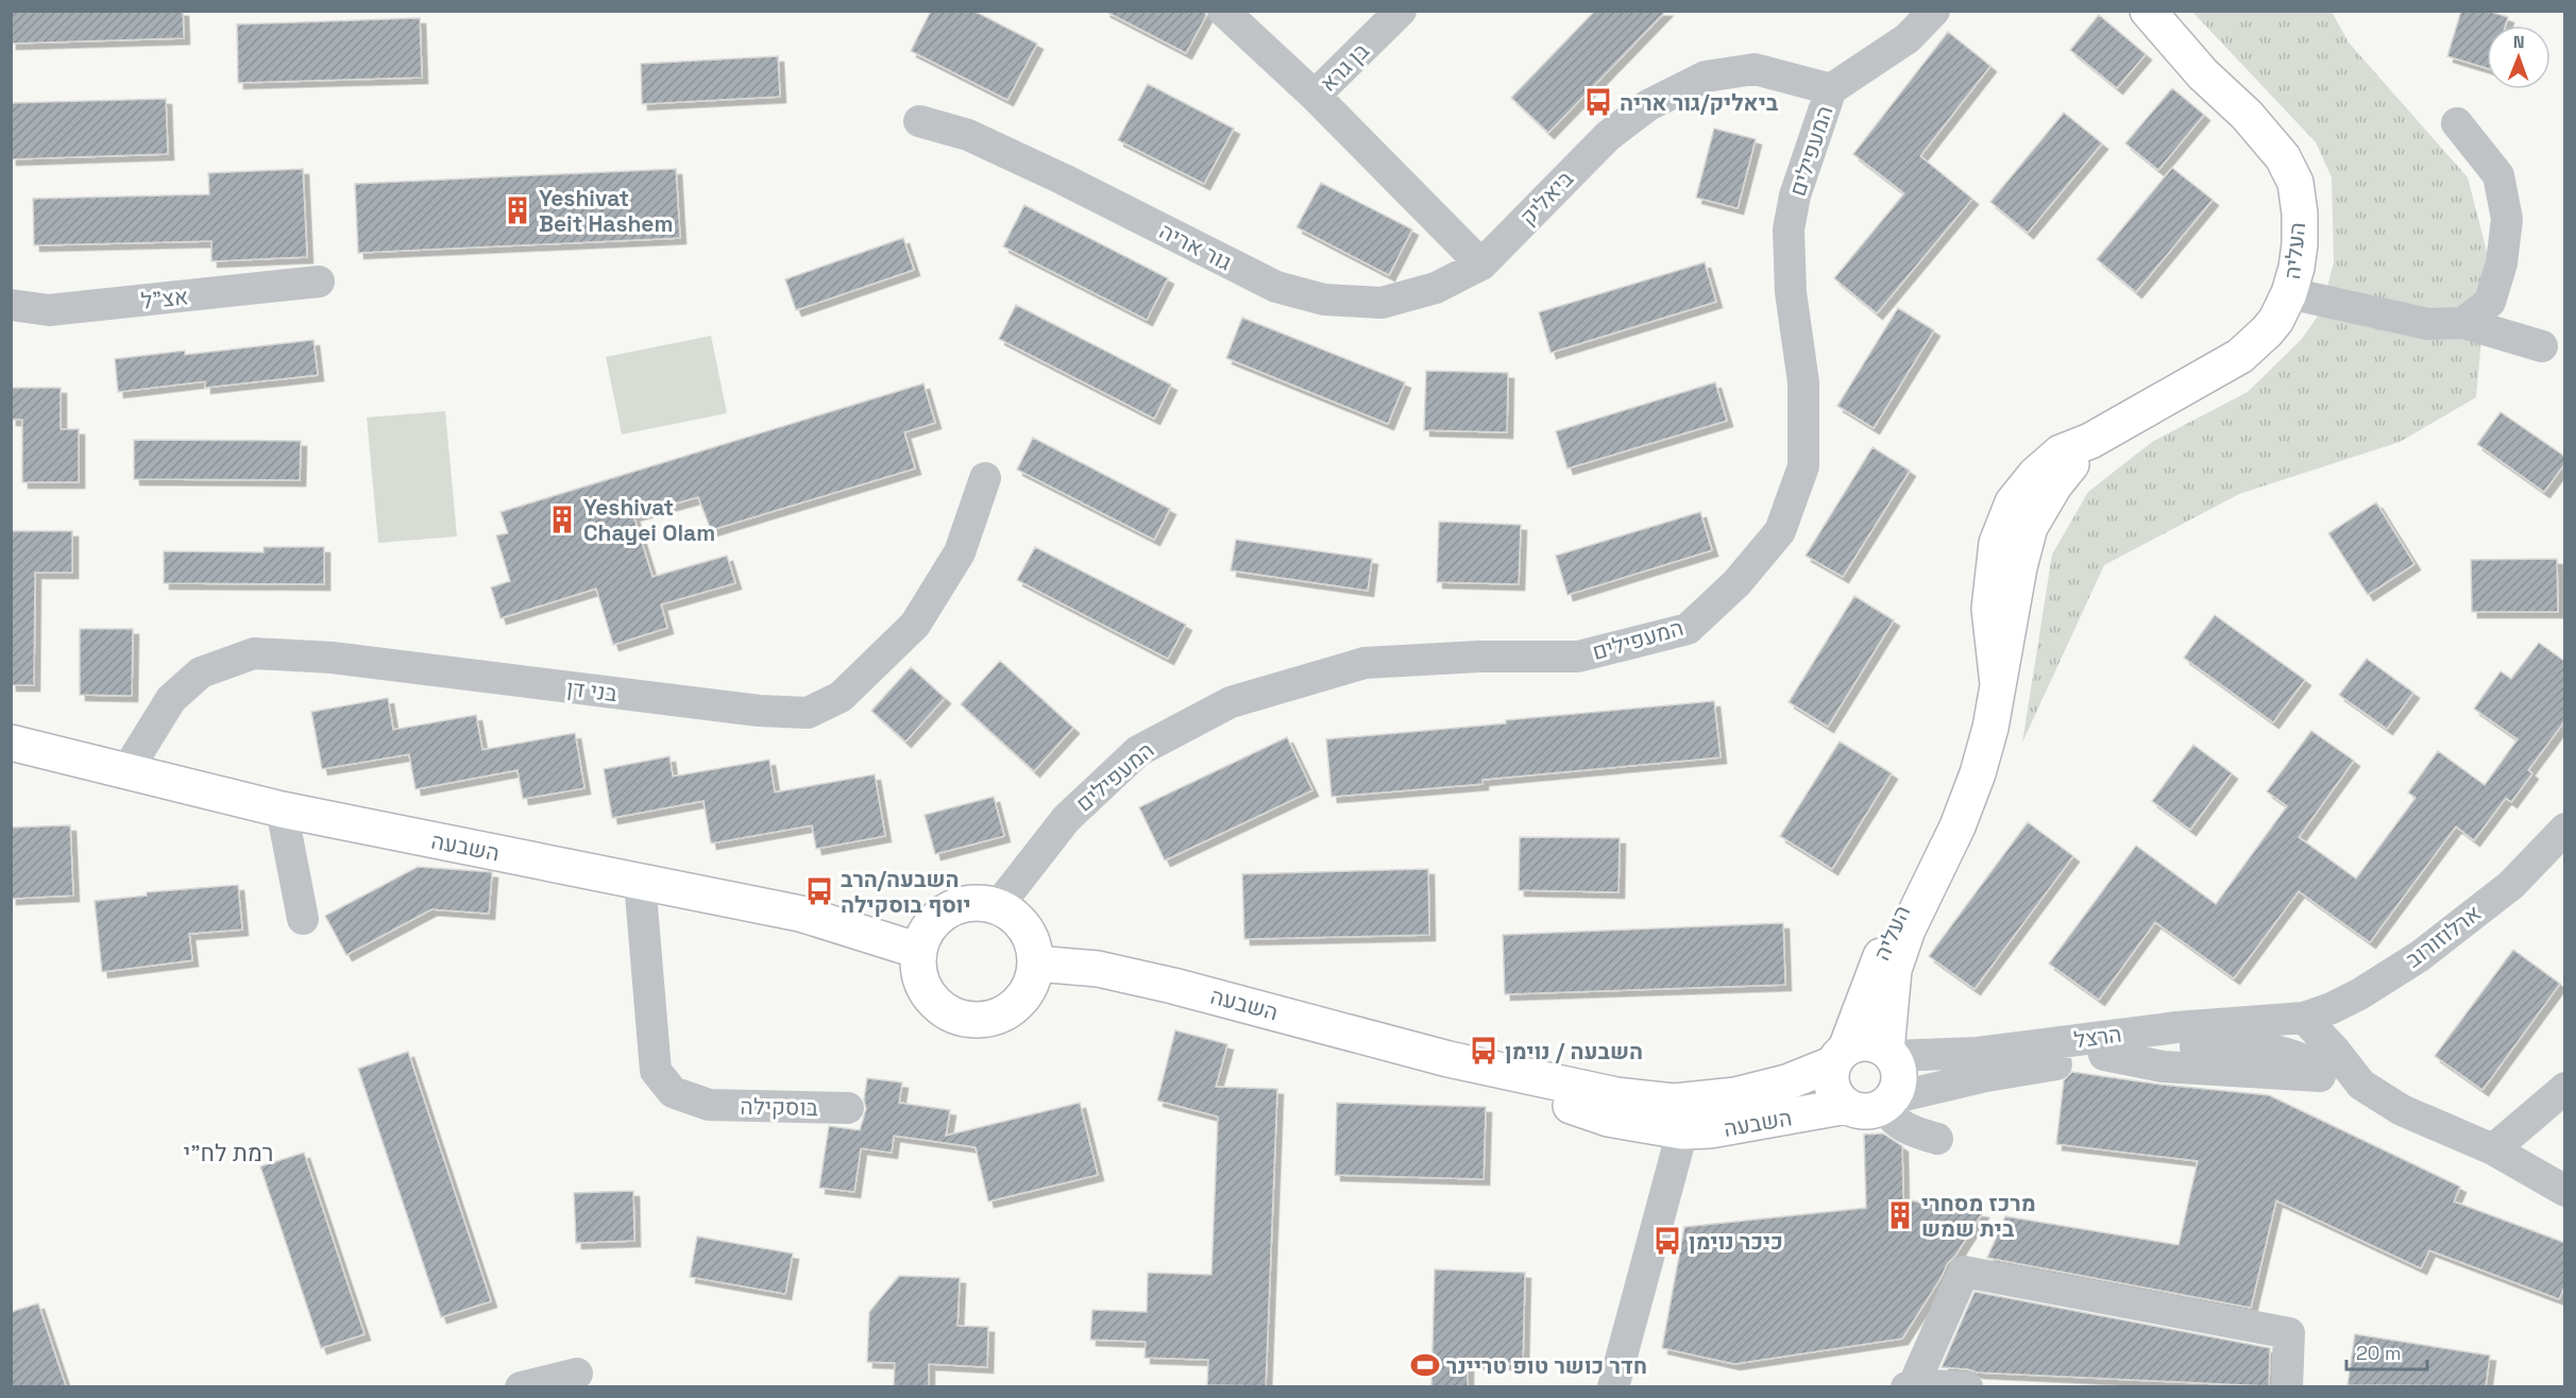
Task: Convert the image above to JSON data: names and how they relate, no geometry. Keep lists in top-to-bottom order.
{
  "streets": {
    "main road": ["העליה", "השבעה"],
    "street": [
      "בן גרא",
      "המעפילים",
      "ביאליק",
      "גור אריה",
      "אצ\"ל",
      "בני דן",
      "ארלוזורוב",
      "הרצל",
      "בוסקילה"
    ]
  },
  "crossings": [
    ["המעפילים", "ביאליק"],
    ["המעפילים", "השבעה"],
    ["ביאליק", "גור אריה"],
    ["העליה", "השבעה"],
    ["העליה", "הרצל"],
    ["בני דן", "השבעה"],
    ["השבעה", "הרצל"],
    ["השבעה", "בוסקילה"],
    ["ארלוזורוב", "הרצל"]
  ],
  "districts": ["רמת לח\"י"],
  "places": {
    "bus stop": [
      "ביאליק/גור אריה",
      "השבעה/הרב יוסף בוסקילה",
      "השבעה / נוימן",
      "כיכר נוימן"
    ],
    "building": ["Yeshivat Beit Hashem", "Yeshivat Chayei Olam", "מרכז מסחרי בית שמש"],
    "sports": ["חדר כושר טופ טריינר"]
  },
  "scale_bar": "20 m",
  "north": "top"
}
